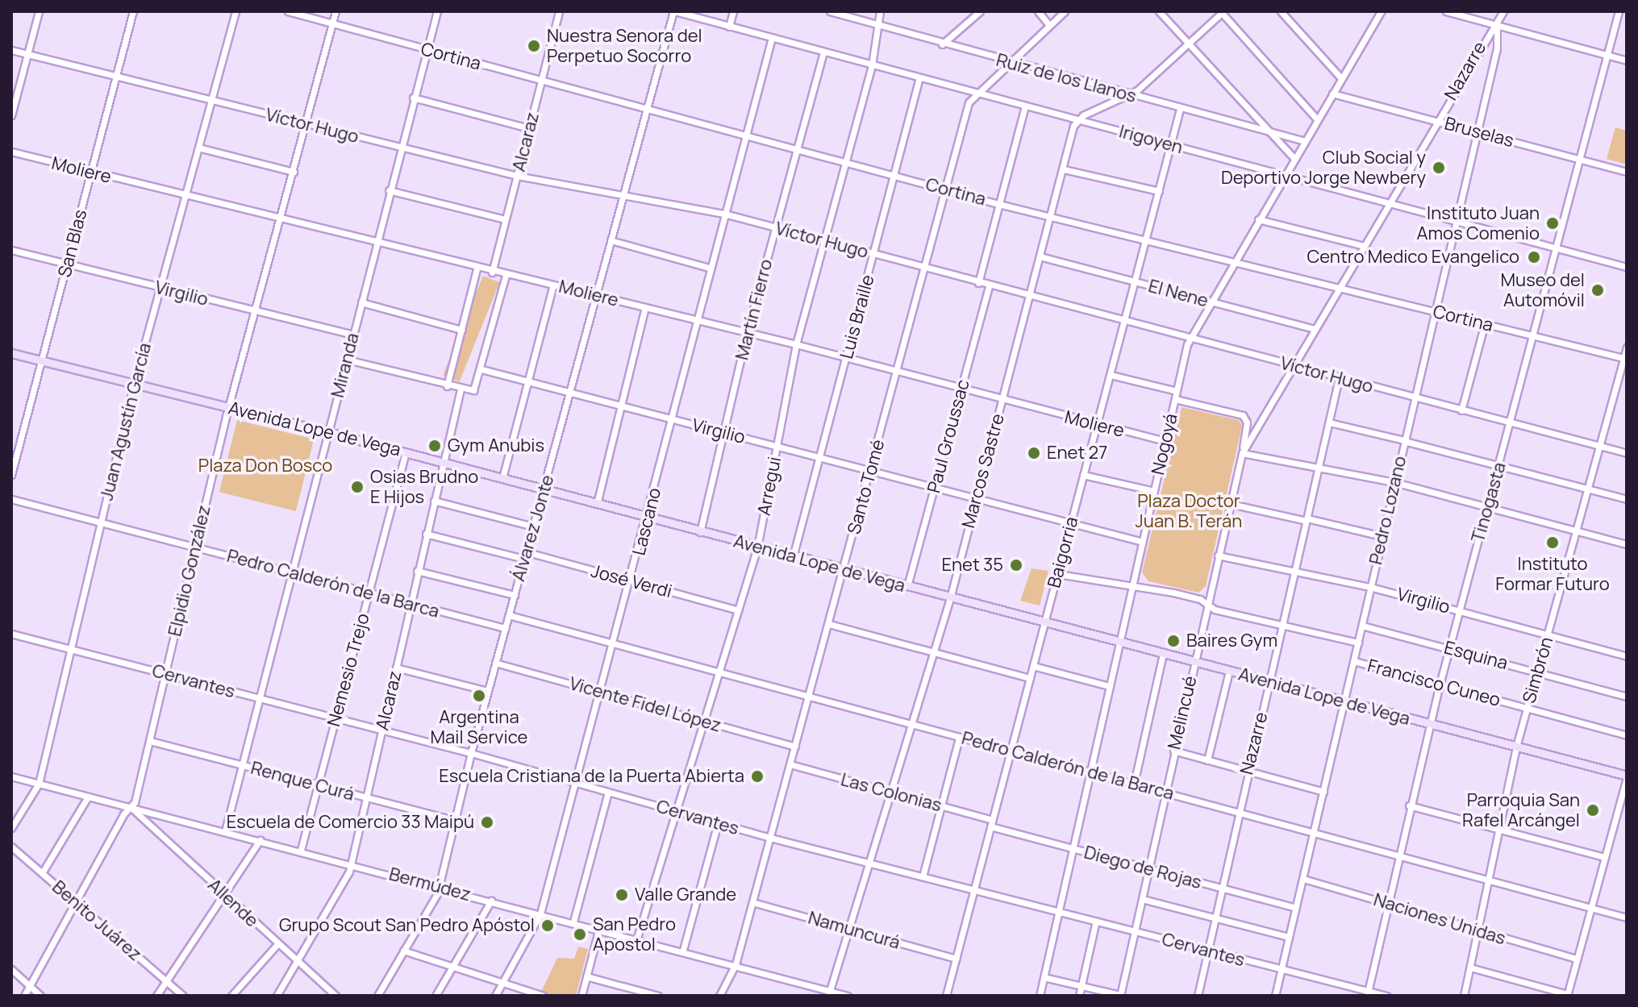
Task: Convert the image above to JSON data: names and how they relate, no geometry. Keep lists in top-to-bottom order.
{
  "streets": {
    "main road": ["Avenida Lope de Vega"],
    "street": [
      "Cortina",
      "Nazarre",
      "Ruiz de los Llanos",
      "Víctor Hugo",
      "Bruselas",
      "Irigoyen",
      "Alcaraz",
      "Moliere",
      "San Blas",
      "Virgilio",
      "El Nene",
      "Martín Fierro",
      "Luis Braille",
      "Miranda",
      "Juan Agustín García",
      "Paul Groussac",
      "Nogoyá",
      "Marcos Sastre",
      "Arregui",
      "Santo Tomé",
      "Tinogasta",
      "Pedro Lozano",
      "Lascano",
      "Álvarez Jonte",
      "Baigorria",
      "Elpidio González",
      "José Verdi",
      "Pedro Calderón de la Barca",
      "Esquina",
      "Nemesio Trejo",
      "Simbrón",
      "Cervantes",
      "Francisco Cuneo",
      "Vicente Fidel López",
      "Melincué",
      "Renque Curá",
      "Las Colonias",
      "Diego de Rojas",
      "Bermúdez",
      "Allende",
      "Naciones Unidas",
      "Benito Juárez",
      "Namuncurá"
    ]
  },
  "crossings": [
    ["Cortina", "Nazarre"],
    ["Cortina", "Alcaraz"],
    ["Cortina", "Martín Fierro"],
    ["Cortina", "Luis Braille"],
    ["Cortina", "Miranda"],
    ["Cortina", "Nogoyá"],
    ["Cortina", "Marcos Sastre"],
    ["Cortina", "Arregui"],
    ["Cortina", "Santo Tomé"],
    ["Cortina", "Tinogasta"],
    ["Cortina", "Pedro Lozano"],
    ["Cortina", "Lascano"],
    ["Cortina", "Álvarez Jonte"],
    ["Cortina", "Baigorria"],
    ["Cortina", "Elpidio González"],
    ["Cortina", "Simbrón"],
    ["Nazarre", "Víctor Hugo"],
    ["Nazarre", "Bruselas"],
    ["Nazarre", "Irigoyen"],
    ["Nazarre", "Virgilio"],
    ["Nazarre", "El Nene"],
    ["Nazarre", "Avenida Lope de Vega"],
    ["Nazarre", "Pedro Lozano"],
    ["Nazarre", "Pedro Calderón de la Barca"],
    ["Nazarre", "Cervantes"],
    ["Nazarre", "Melincué"],
    ["Nazarre", "Diego de Rojas"],
    ["Ruiz de los Llanos", "Nogoyá"],
    ["Ruiz de los Llanos", "Arregui"],
    ["Ruiz de los Llanos", "Baigorria"],
    ["Víctor Hugo", "Alcaraz"],
    ["Víctor Hugo", "San Blas"],
    ["Víctor Hugo", "Martín Fierro"],
    ["Víctor Hugo", "Luis Braille"],
    ["Víctor Hugo", "Miranda"],
    ["Víctor Hugo", "Juan Agustín García"],
    ["Víctor Hugo", "Paul Groussac"],
    ["Víctor Hugo", "Nogoyá"],
    ["Víctor Hugo", "Marcos Sastre"],
    ["Víctor Hugo", "Arregui"],
    ["Víctor Hugo", "Santo Tomé"],
    ["Víctor Hugo", "Tinogasta"],
    ["Víctor Hugo", "Pedro Lozano"],
    ["Víctor Hugo", "Lascano"],
    ["Víctor Hugo", "Álvarez Jonte"],
    ["Víctor Hugo", "Baigorria"],
    ["Víctor Hugo", "Elpidio González"],
    ["Víctor Hugo", "Simbrón"],
    ["Víctor Hugo", "Melincué"],
    ["Bruselas", "Nogoyá"],
    ["Bruselas", "Tinogasta"],
    ["Bruselas", "Pedro Lozano"],
    ["Irigoyen", "Martín Fierro"],
    ["Irigoyen", "Luis Braille"],
    ["Irigoyen", "Nogoyá"],
    ["Irigoyen", "Marcos Sastre"],
    ["Irigoyen", "Arregui"],
    ["Irigoyen", "Santo Tomé"],
    ["Irigoyen", "Tinogasta"],
    ["Irigoyen", "Pedro Lozano"],
    ["Irigoyen", "Lascano"],
    ["Irigoyen", "Álvarez Jonte"],
    ["Irigoyen", "Baigorria"],
    ["Alcaraz", "Moliere"],
    ["Alcaraz", "Avenida Lope de Vega"],
    ["Alcaraz", "José Verdi"],
    ["Alcaraz", "Pedro Calderón de la Barca"],
    ["Alcaraz", "Cervantes"],
    ["Alcaraz", "Renque Curá"],
    ["Alcaraz", "Bermúdez"],
    ["Alcaraz", "Allende"],
    ["Moliere", "San Blas"],
    ["Moliere", "Martín Fierro"],
    ["Moliere", "Luis Braille"],
    ["Moliere", "Miranda"],
    ["Moliere", "Juan Agustín García"],
    ["Moliere", "Paul Groussac"],
    ["Moliere", "Nogoyá"],
    ["Moliere", "Marcos Sastre"],
    ["Moliere", "Arregui"],
    ["Moliere", "Santo Tomé"],
    ["Moliere", "Lascano"],
    ["Moliere", "Álvarez Jonte"],
    ["Moliere", "Baigorria"],
    ["Moliere", "Elpidio González"],
    ["San Blas", "Virgilio"],
    ["San Blas", "Avenida Lope de Vega"],
    ["Virgilio", "Martín Fierro"],
    ["Virgilio", "Luis Braille"],
    ["Virgilio", "Miranda"],
    ["Virgilio", "Juan Agustín García"],
    ["Virgilio", "Paul Groussac"],
    ["Virgilio", "Nogoyá"],
    ["Virgilio", "Marcos Sastre"],
    ["Virgilio", "Arregui"],
    ["Virgilio", "Santo Tomé"],
    ["Virgilio", "Tinogasta"],
    ["Virgilio", "Pedro Lozano"],
    ["Virgilio", "Lascano"],
    ["Virgilio", "Álvarez Jonte"],
    ["Virgilio", "Baigorria"],
    ["Virgilio", "Elpidio González"],
    ["Virgilio", "Simbrón"],
    ["Virgilio", "Melincué"],
    ["El Nene", "Nogoyá"],
    ["El Nene", "Marcos Sastre"],
    ["El Nene", "Baigorria"],
    ["Martín Fierro", "Avenida Lope de Vega"],
    ["Luis Braille", "Avenida Lope de Vega"],
    ["Miranda", "Avenida Lope de Vega"],
    ["Miranda", "Pedro Calderón de la Barca"],
    ["Miranda", "Cervantes"],
    ["Miranda", "Renque Curá"],
    ["Miranda", "Bermúdez"],
    ["Juan Agustín García", "Avenida Lope de Vega"],
    ["Juan Agustín García", "Pedro Calderón de la Barca"],
    ["Juan Agustín García", "Cervantes"],
    ["Juan Agustín García", "Bermúdez"],
    ["Avenida Lope de Vega", "Paul Groussac"],
    ["Avenida Lope de Vega", "Nogoyá"],
    ["Avenida Lope de Vega", "Marcos Sastre"],
    ["Avenida Lope de Vega", "Arregui"],
    ["Avenida Lope de Vega", "Santo Tomé"],
    ["Avenida Lope de Vega", "Tinogasta"],
    ["Avenida Lope de Vega", "Pedro Lozano"],
    ["Avenida Lope de Vega", "Lascano"],
    ["Avenida Lope de Vega", "Álvarez Jonte"],
    ["Avenida Lope de Vega", "Baigorria"],
    ["Avenida Lope de Vega", "Elpidio González"],
    ["Avenida Lope de Vega", "Nemesio Trejo"],
    ["Avenida Lope de Vega", "Simbrón"],
    ["Avenida Lope de Vega", "Melincué"],
    ["Nogoyá", "Pedro Calderón de la Barca"],
    ["Nogoyá", "Cervantes"],
    ["Nogoyá", "Diego de Rojas"],
    ["Marcos Sastre", "Pedro Calderón de la Barca"],
    ["Marcos Sastre", "Cervantes"],
    ["Marcos Sastre", "Las Colonias"],
    ["Marcos Sastre", "Bermúdez"],
    ["Marcos Sastre", "Namuncurá"],
    ["Arregui", "José Verdi"],
    ["Arregui", "Pedro Calderón de la Barca"],
    ["Arregui", "Cervantes"],
    ["Arregui", "Vicente Fidel López"],
    ["Arregui", "Bermúdez"],
    ["Santo Tomé", "Pedro Calderón de la Barca"],
    ["Santo Tomé", "Cervantes"],
    ["Santo Tomé", "Vicente Fidel López"],
    ["Santo Tomé", "Las Colonias"],
    ["Santo Tomé", "Bermúdez"],
    ["Santo Tomé", "Namuncurá"],
    ["Tinogasta", "Pedro Calderón de la Barca"],
    ["Tinogasta", "Esquina"],
    ["Tinogasta", "Cervantes"],
    ["Tinogasta", "Francisco Cuneo"],
    ["Tinogasta", "Naciones Unidas"],
    ["Pedro Lozano", "Pedro Calderón de la Barca"],
    ["Pedro Lozano", "Esquina"],
    ["Pedro Lozano", "Cervantes"],
    ["Pedro Lozano", "Francisco Cuneo"],
    ["Pedro Lozano", "Diego de Rojas"],
    ["Pedro Lozano", "Naciones Unidas"],
    ["Lascano", "José Verdi"],
    ["Lascano", "Pedro Calderón de la Barca"],
    ["Lascano", "Cervantes"],
    ["Lascano", "Vicente Fidel López"],
    ["Lascano", "Bermúdez"],
    ["Álvarez Jonte", "José Verdi"],
    ["Álvarez Jonte", "Pedro Calderón de la Barca"],
    ["Álvarez Jonte", "Cervantes"],
    ["Álvarez Jonte", "Vicente Fidel López"],
    ["Álvarez Jonte", "Renque Curá"],
    ["Álvarez Jonte", "Bermúdez"],
    ["Baigorria", "Pedro Calderón de la Barca"],
    ["Baigorria", "Cervantes"],
    ["Baigorria", "Las Colonias"],
    ["Baigorria", "Diego de Rojas"],
    ["Baigorria", "Namuncurá"],
    ["Elpidio González", "Pedro Calderón de la Barca"],
    ["Elpidio González", "Cervantes"],
    ["Elpidio González", "Renque Curá"],
    ["Elpidio González", "Bermúdez"],
    ["Elpidio González", "Allende"],
    ["Elpidio González", "Benito Juárez"],
    ["Pedro Calderón de la Barca", "Nemesio Trejo"],
    ["Pedro Calderón de la Barca", "Simbrón"],
    ["Pedro Calderón de la Barca", "Melincué"],
    ["Esquina", "Simbrón"],
    ["Nemesio Trejo", "Cervantes"],
    ["Nemesio Trejo", "Renque Curá"],
    ["Nemesio Trejo", "Bermúdez"],
    ["Simbrón", "Francisco Cuneo"],
    ["Simbrón", "Naciones Unidas"],
    ["Cervantes", "Melincué"],
    ["Melincué", "Diego de Rojas"],
    ["Las Colonias", "Diego de Rojas"],
    ["Bermúdez", "Allende"]
  ],
  "parks": ["Plaza Don Bosco", "Plaza Doctor Juan B. Terán"],
  "places": [
    "Nuestra Senora del Perpetuo Socorro",
    "Club Social y Deportivo Jorge Newbery",
    "Instituto Juan Amos Comenio",
    "Centro Medico Evangelico",
    "Museo del Automóvil",
    "Gym Anubis",
    "Enet 27",
    "Osias Brudno E Hijos",
    "Instituto Formar Futuro",
    "Enet 35",
    "Baires Gym",
    "Argentina Mail Service",
    "Escuela Cristiana de la Puerta Abierta",
    "Parroquia San Rafel Arcángel",
    "Escuela de Comercio 33 Maipú",
    "Valle Grande",
    "Grupo Scout San Pedro Apóstol",
    "San Pedro Apostol"
  ]
}
